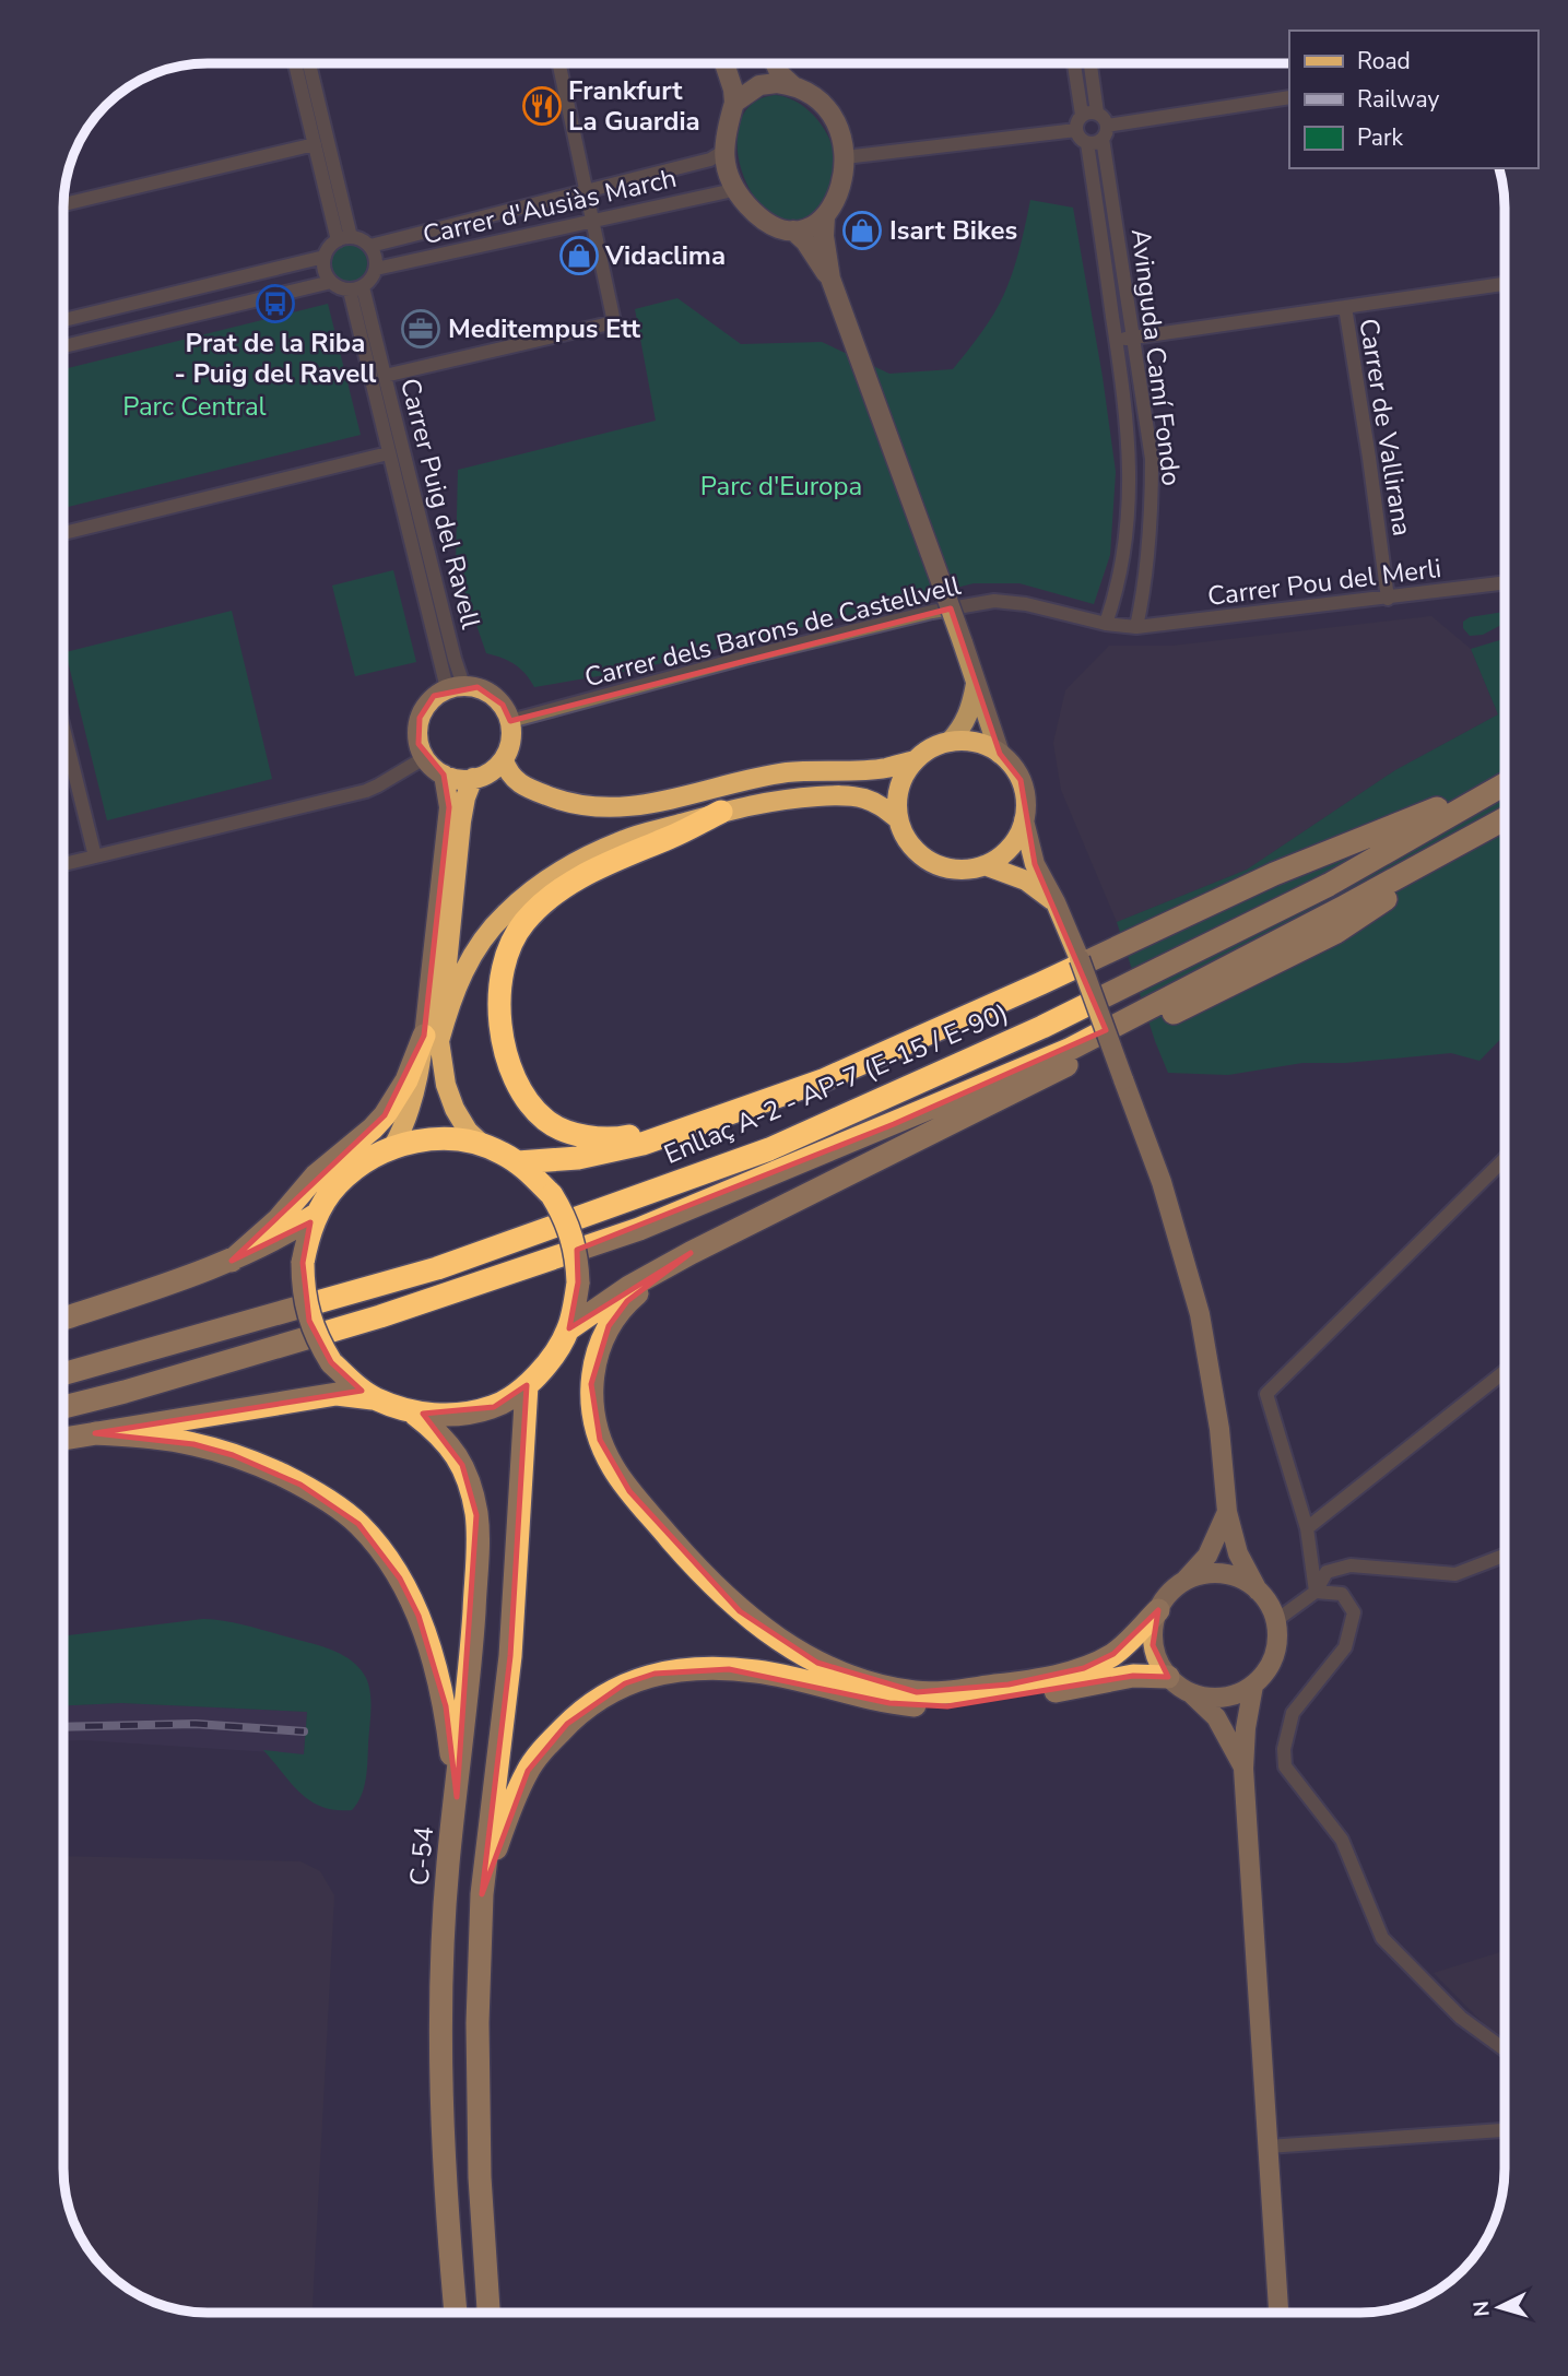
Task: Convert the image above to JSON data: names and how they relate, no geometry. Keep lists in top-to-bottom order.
{
  "streets": {
    "highway": ["Enllaç A-2 - AP-7 (E-15 / E-90)", "C-54"],
    "street": [
      "Carrer d'Ausiàs March",
      "Avinguda Camí Fondo",
      "Carrer de Vallirana",
      "Carrer Puig del Ravell",
      "Carrer Pou del Merli",
      "Carrer dels Barons de Castellvell"
    ]
  },
  "crossings": [
    ["Carrer d'Ausiàs March", "Carrer Puig del Ravell"],
    ["Avinguda Camí Fondo", "Carrer Pou del Merli"],
    ["Avinguda Camí Fondo", "Carrer dels Barons de Castellvell"],
    ["Carrer de Vallirana", "Carrer Pou del Merli"],
    ["Carrer Puig del Ravell", "Carrer dels Barons de Castellvell"],
    ["Carrer Pou del Merli", "Carrer dels Barons de Castellvell"]
  ],
  "parks": ["Parc Central", "Parc d'Europa"],
  "places": {
    "restaurant": ["Frankfurt La Guardia"],
    "shop": ["Isart Bikes", "Vidaclima"],
    "bus stop": ["Prat de la Riba - Puig del Ravell"],
    "office": ["Meditempus Ett"]
  },
  "legend": ["Road", "Railway", "Park"],
  "north": "left"
}
